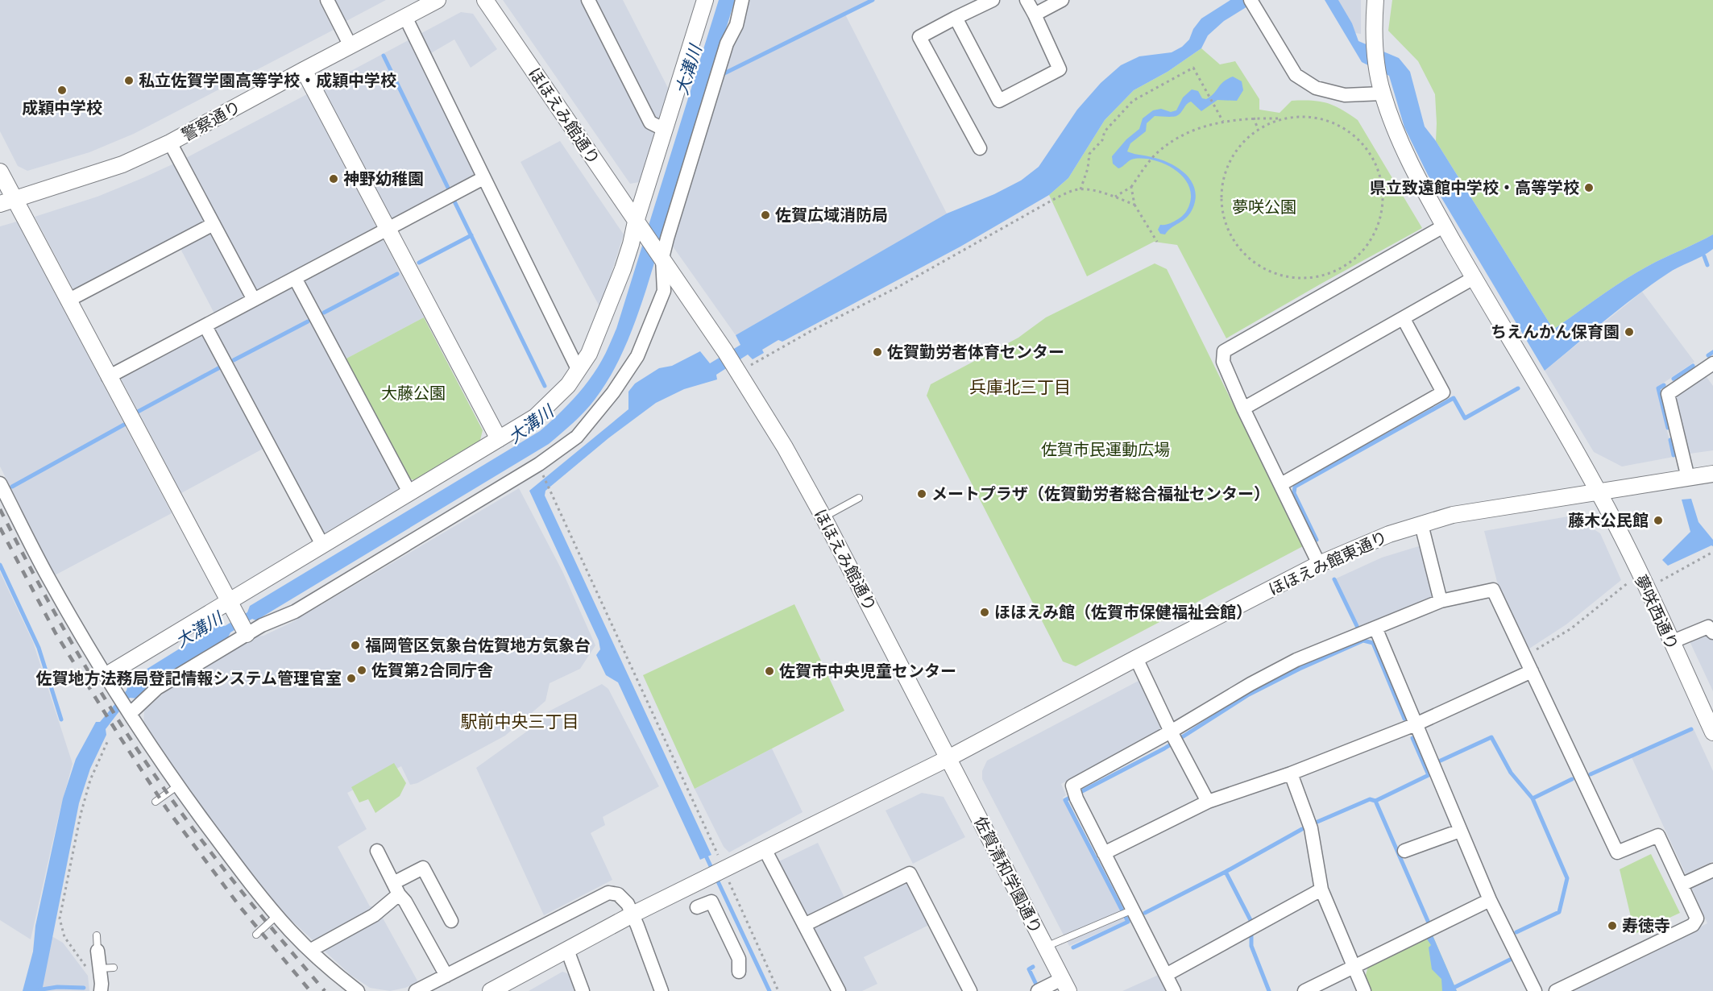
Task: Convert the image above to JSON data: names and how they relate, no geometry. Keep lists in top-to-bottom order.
{
  "streets": {
    "street": [
      "ほほえみ館通り",
      "警察通り",
      "ほほえみ館東通り",
      "夢咲西通り",
      "佐賀清和学園通り"
    ]
  },
  "crossings": [
    ["ほほえみ館通り", "ほほえみ館東通り"],
    ["ほほえみ館通り", "佐賀清和学園通り"],
    ["ほほえみ館東通り", "夢咲西通り"],
    ["ほほえみ館東通り", "佐賀清和学園通り"]
  ],
  "districts": ["兵庫北三丁目", "駅前中央三丁目"],
  "water": ["大溝川"],
  "parks": ["夢咲公園", "大藤公園", "佐賀市民運動広場"],
  "places": [
    "私立佐賀学園高等学校・成穎中学校",
    "成穎中学校",
    "神野幼稚園",
    "県立致遠館中学校・高等学校",
    "佐賀広域消防局",
    "ちえんかん保育園",
    "佐賀勤労者体育センター",
    "メートプラザ（佐賀勤労者総合福祉センター）",
    "藤木公民館",
    "ほほえみ館（佐賀市保健福祉会館）",
    "福岡管区気象台佐賀地方気象台",
    "佐賀第2合同庁舎",
    "佐賀市中央児童センター",
    "佐賀地方法務局登記情報システム管理官室",
    "寿徳寺"
  ]
}
